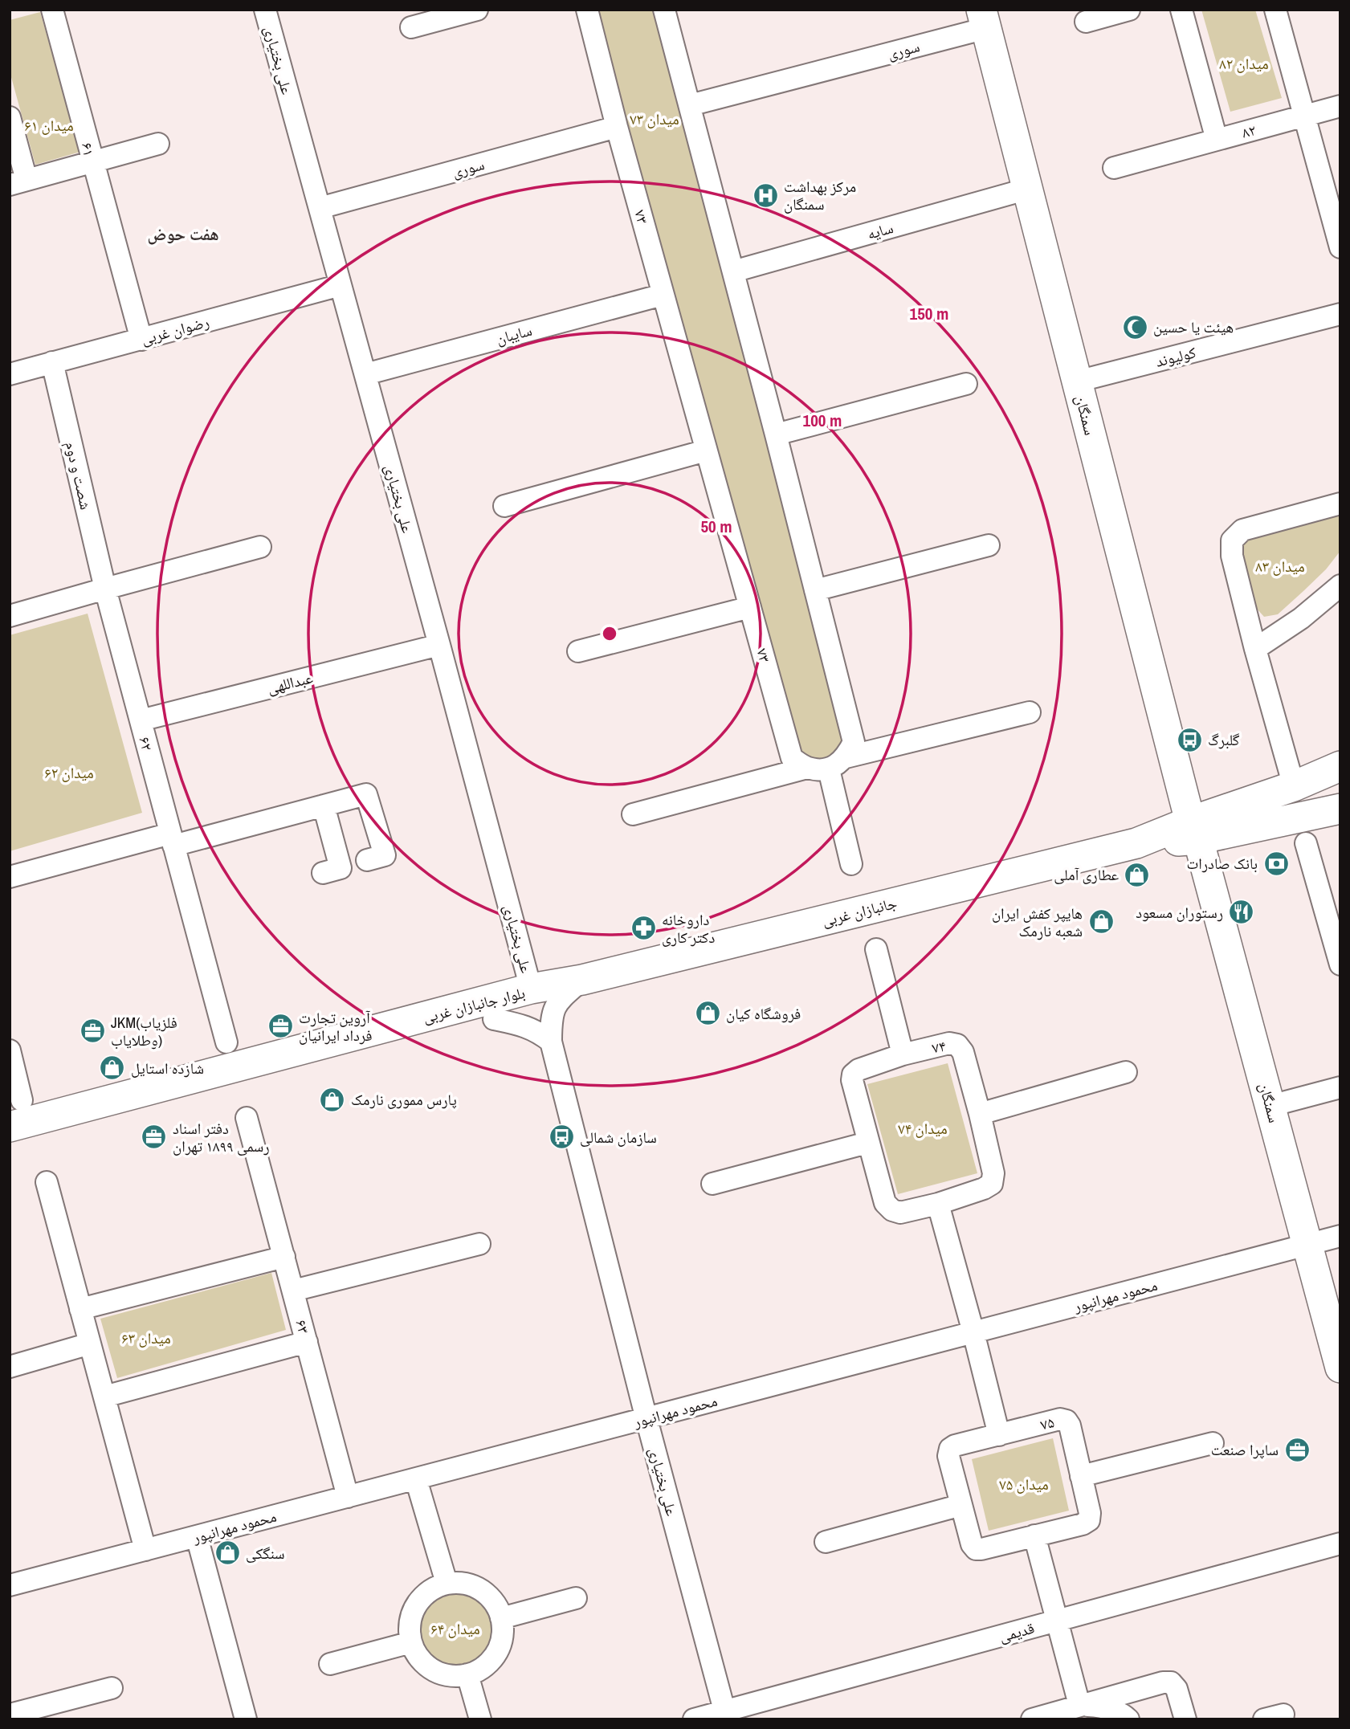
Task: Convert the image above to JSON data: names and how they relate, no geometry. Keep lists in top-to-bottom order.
{
  "streets": {
    "main road": ["سمنگان", "جانبازان غربی", "بلوار جانبازان غربی"],
    "street": [
      "سوری",
      "علی بختیاری",
      "۸۲",
      "۶۱",
      "۷۳",
      "سایه",
      "رضوان غربی",
      "سایبان",
      "کولیوند",
      "شصت و دوم",
      "عبداللهی",
      "۶۲",
      "۷۴",
      "محمود مهرانپور",
      "۶۳",
      "۷۵",
      "قدیمی"
    ]
  },
  "crossings": [
    ["سوری", "علی بختیاری"],
    ["سوری", "۷۳"],
    ["سوری", "سمنگان"],
    ["علی بختیاری", "رضوان غربی"],
    ["علی بختیاری", "سایبان"],
    ["علی بختیاری", "عبداللهی"],
    ["علی بختیاری", "جانبازان غربی"],
    ["علی بختیاری", "بلوار جانبازان غربی"],
    ["علی بختیاری", "محمود مهرانپور"],
    ["علی بختیاری", "قدیمی"],
    ["۷۳", "سایبان"],
    ["سایه", "سمنگان"],
    ["رضوان غربی", "شصت و دوم"],
    ["کولیوند", "سمنگان"],
    ["سمنگان", "جانبازان غربی"],
    ["سمنگان", "محمود مهرانپور"],
    ["شصت و دوم", "۶۲"],
    ["عبداللهی", "۶۲"],
    ["جانبازان غربی", "بلوار جانبازان غربی"]
  ],
  "districts": ["هفت حوض"],
  "parks": [
    "میدان ۸۲",
    "میدان ۷۳",
    "میدان ۶۱",
    "میدان ۸۳",
    "میدان ۶۲",
    "میدان ۷۴",
    "میدان ۶۳",
    "میدان ۷۵",
    "میدان ۶۴"
  ],
  "places": {
    "hospital": ["مرکز بهداشت سمنگان"],
    "mosque": ["هیئت یا حسین"],
    "bus stop": ["گلبرگ", "سازمان شمالی"],
    "bank": ["بانک صادرات"],
    "shop": [
      "عطاری آملی",
      "هایپر کفش ایران شعبه نارمک",
      "فروشگاه کیان",
      "شازده استایل",
      "پارس مموری نارمک",
      "سنگکی"
    ],
    "restaurant": ["رستوران مسعود"],
    "pharmacy": ["داروخانه دکتر کاری"],
    "office": [
      "آروین تجارت فرداد ایرانیان",
      "JKM(فلزیاب وطلایاب)",
      "دفتر اسناد رسمی ۱۸۹۹ تهران",
      "ساپرا صنعت"
    ]
  },
  "rings": ["150 m", "100 m", "50 m"]
}
